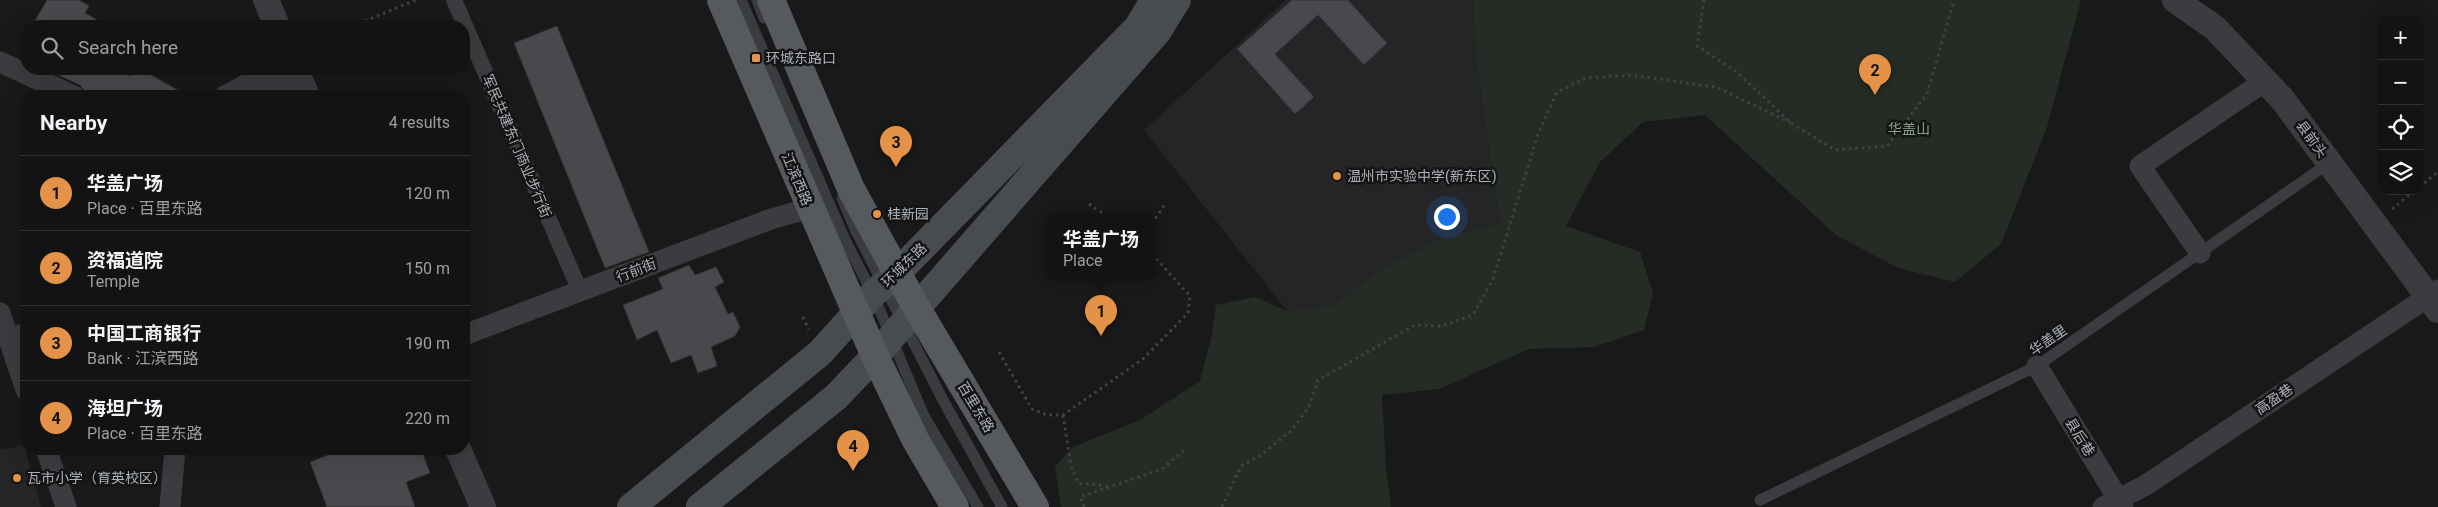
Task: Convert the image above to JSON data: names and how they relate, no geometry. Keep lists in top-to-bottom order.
{
  "streets": {
    "main road": ["江滨西路", "环城东路", "百里东路"],
    "street": [
      "县前头",
      "军民共建东门商业步行街",
      "行前街",
      "高盈巷",
      "县后巷"
    ],
    "lane": ["华盖里"]
  },
  "crossings": [
    ["县前头", "华盖里"],
    ["县前头", "高盈巷"],
    ["军民共建东门商业步行街", "行前街"],
    ["江滨西路", "环城东路"],
    ["江滨西路", "行前街"],
    ["江滨西路", "百里东路"],
    ["环城东路", "百里东路"],
    ["华盖里", "县后巷"],
    ["高盈巷", "县后巷"]
  ],
  "parks": ["华盖山"],
  "places": {
    "transit": ["环城东路口"],
    "other": ["温州市实验中学(新东区)", "桂新园", "瓦市小学（育英校区）"]
  },
  "page": {
    "map_buttons": ["+", "−"],
    "search": "Search here",
    "pins": [
      "2",
      "3",
      "1",
      "4"
    ],
    "heading": ["Nearby", "4 results"],
    "list": [
      {
        "mark": "1",
        "name": "华盖广场",
        "note": "Place · 百里东路",
        "value": "120 m"
      },
      {
        "mark": "2",
        "name": "资福道院",
        "note": "Temple",
        "value": "150 m"
      },
      {
        "mark": "3",
        "name": "中国工商银行",
        "note": "Bank · 江滨西路",
        "value": "190 m"
      },
      {
        "mark": "4",
        "name": "海坦广场",
        "note": "Place · 百里东路",
        "value": "220 m"
      }
    ],
    "popup": ["华盖广场", "Place"]
  }
}
